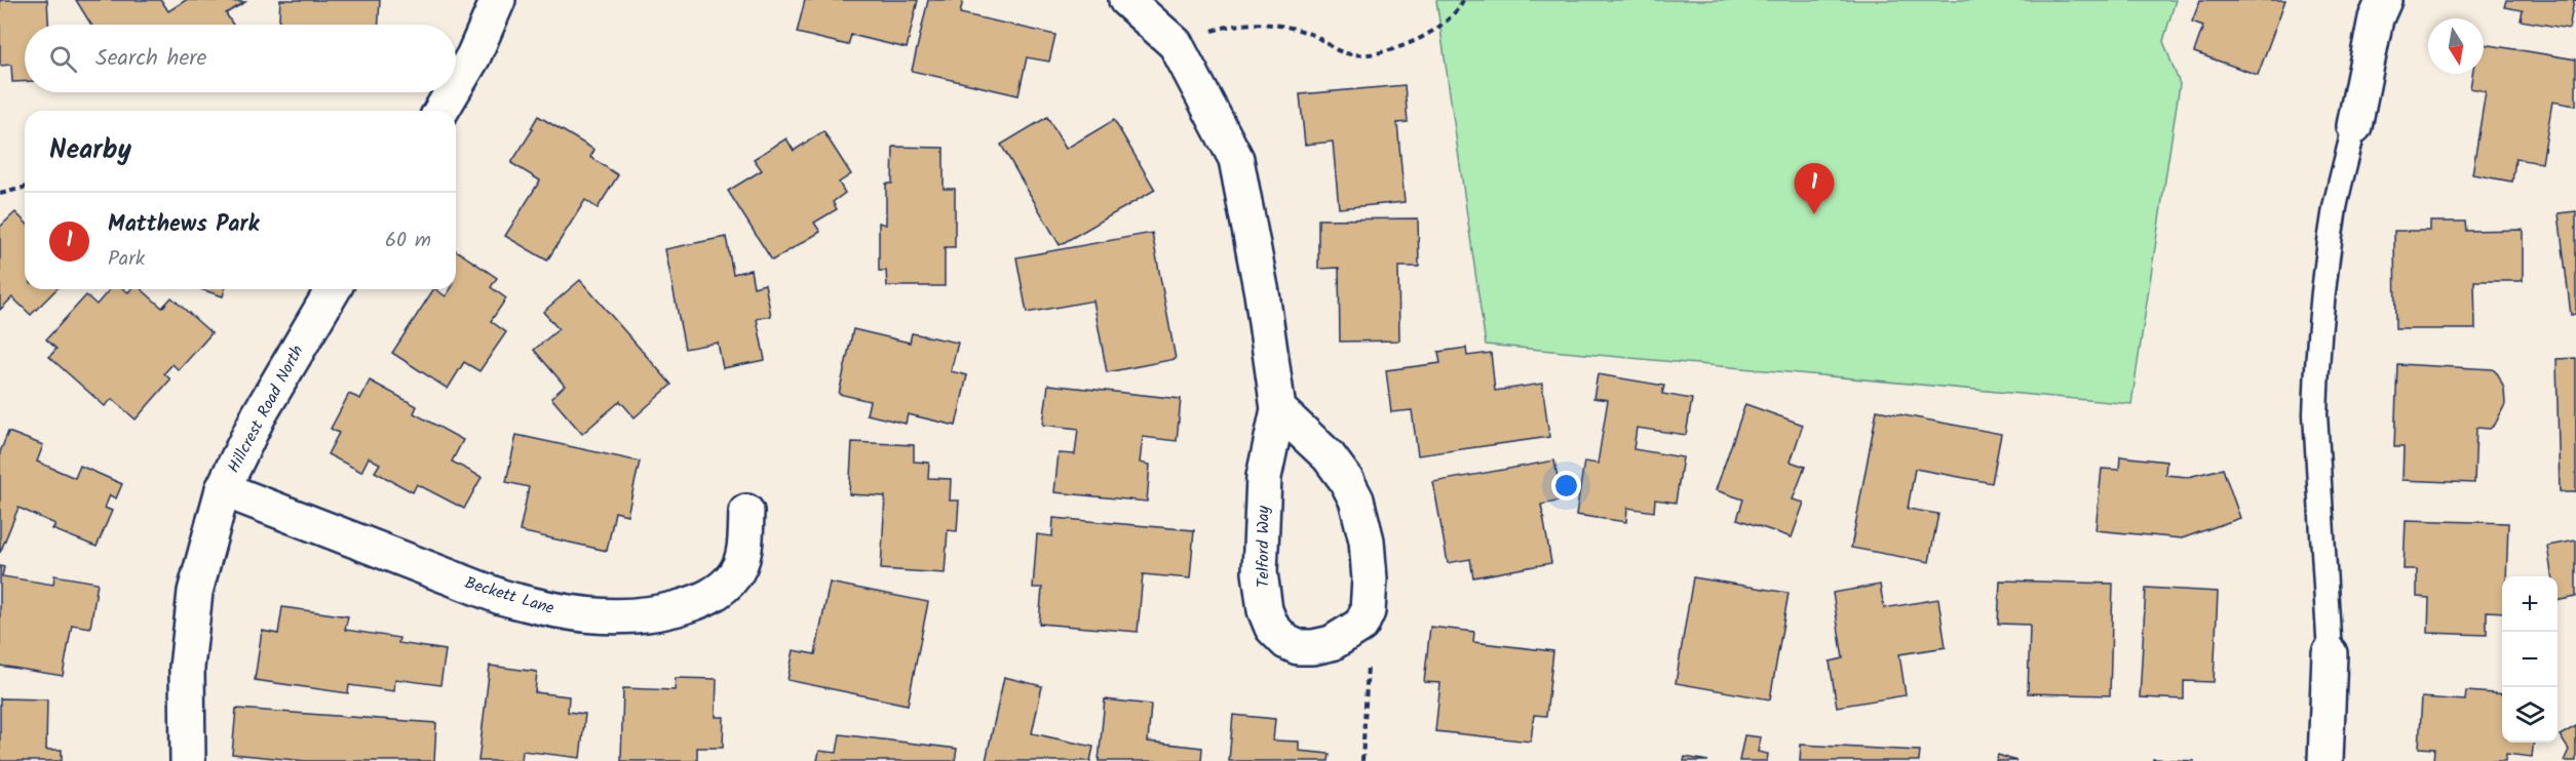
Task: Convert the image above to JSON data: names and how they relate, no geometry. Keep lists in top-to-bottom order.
{
  "streets": {
    "street": ["Hillcrest Road North", "Telford Way", "Beckett Lane"]
  },
  "crossings": [
    ["Hillcrest Road North", "Beckett Lane"]
  ],
  "north": "bottom",
  "page": {
    "search": "Search here",
    "heading": "Nearby",
    "pins": "1",
    "list": [
      {
        "mark": "1",
        "name": "Matthews Park",
        "note": "Park",
        "value": "60 m"
      }
    ],
    "map_buttons": ["+", "−"]
  }
}
